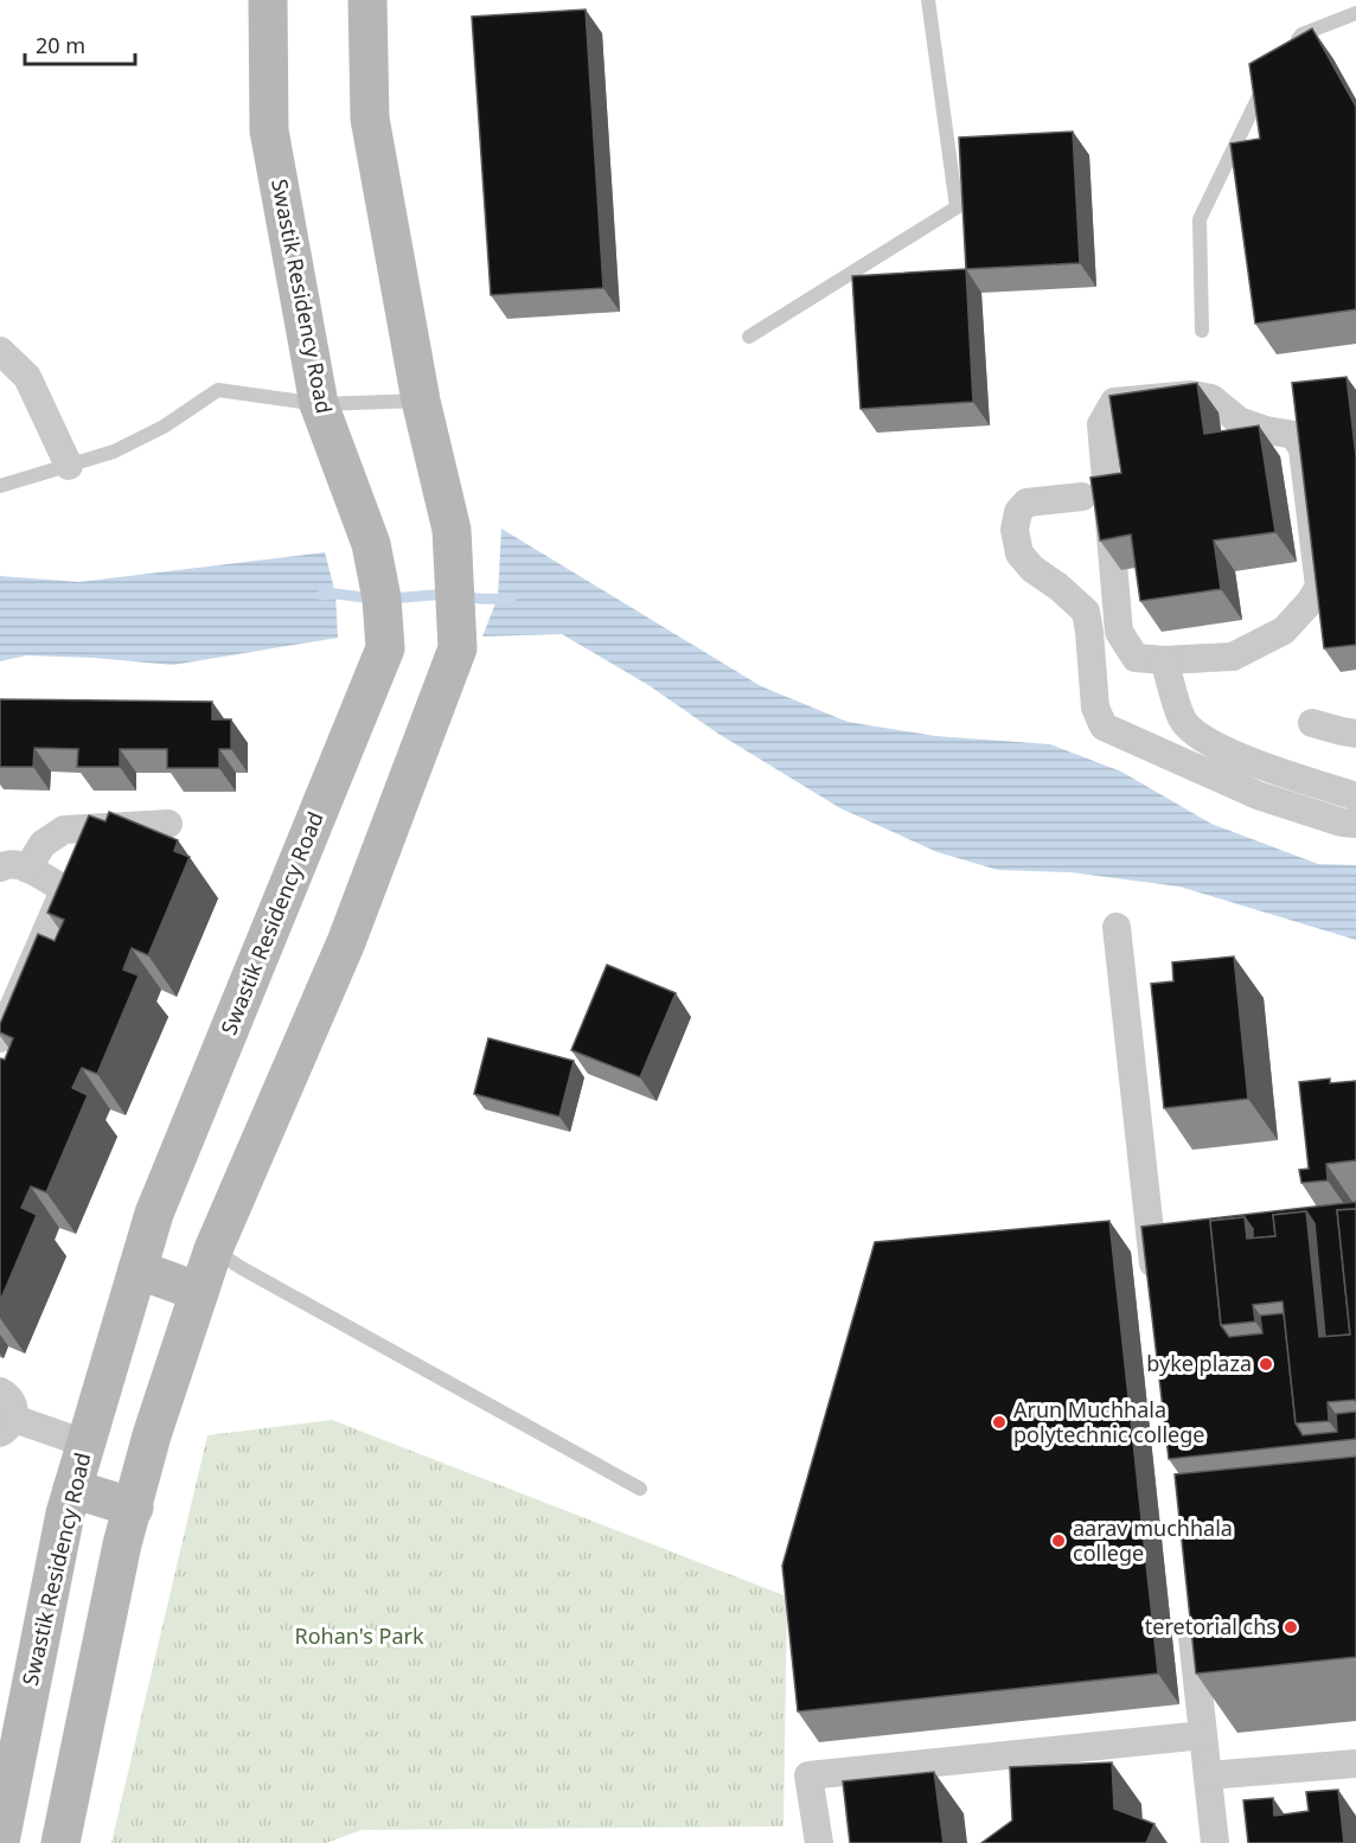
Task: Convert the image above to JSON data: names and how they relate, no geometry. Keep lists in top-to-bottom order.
{
  "streets": {
    "main road": ["Swastik Residency Road"]
  },
  "parks": ["Rohan's Park"],
  "places": [
    "byke plaza",
    "Arun Muchhala polytechnic college",
    "aarav muchhala college",
    "teretorial chs"
  ],
  "scale_bar": "20 m"
}
